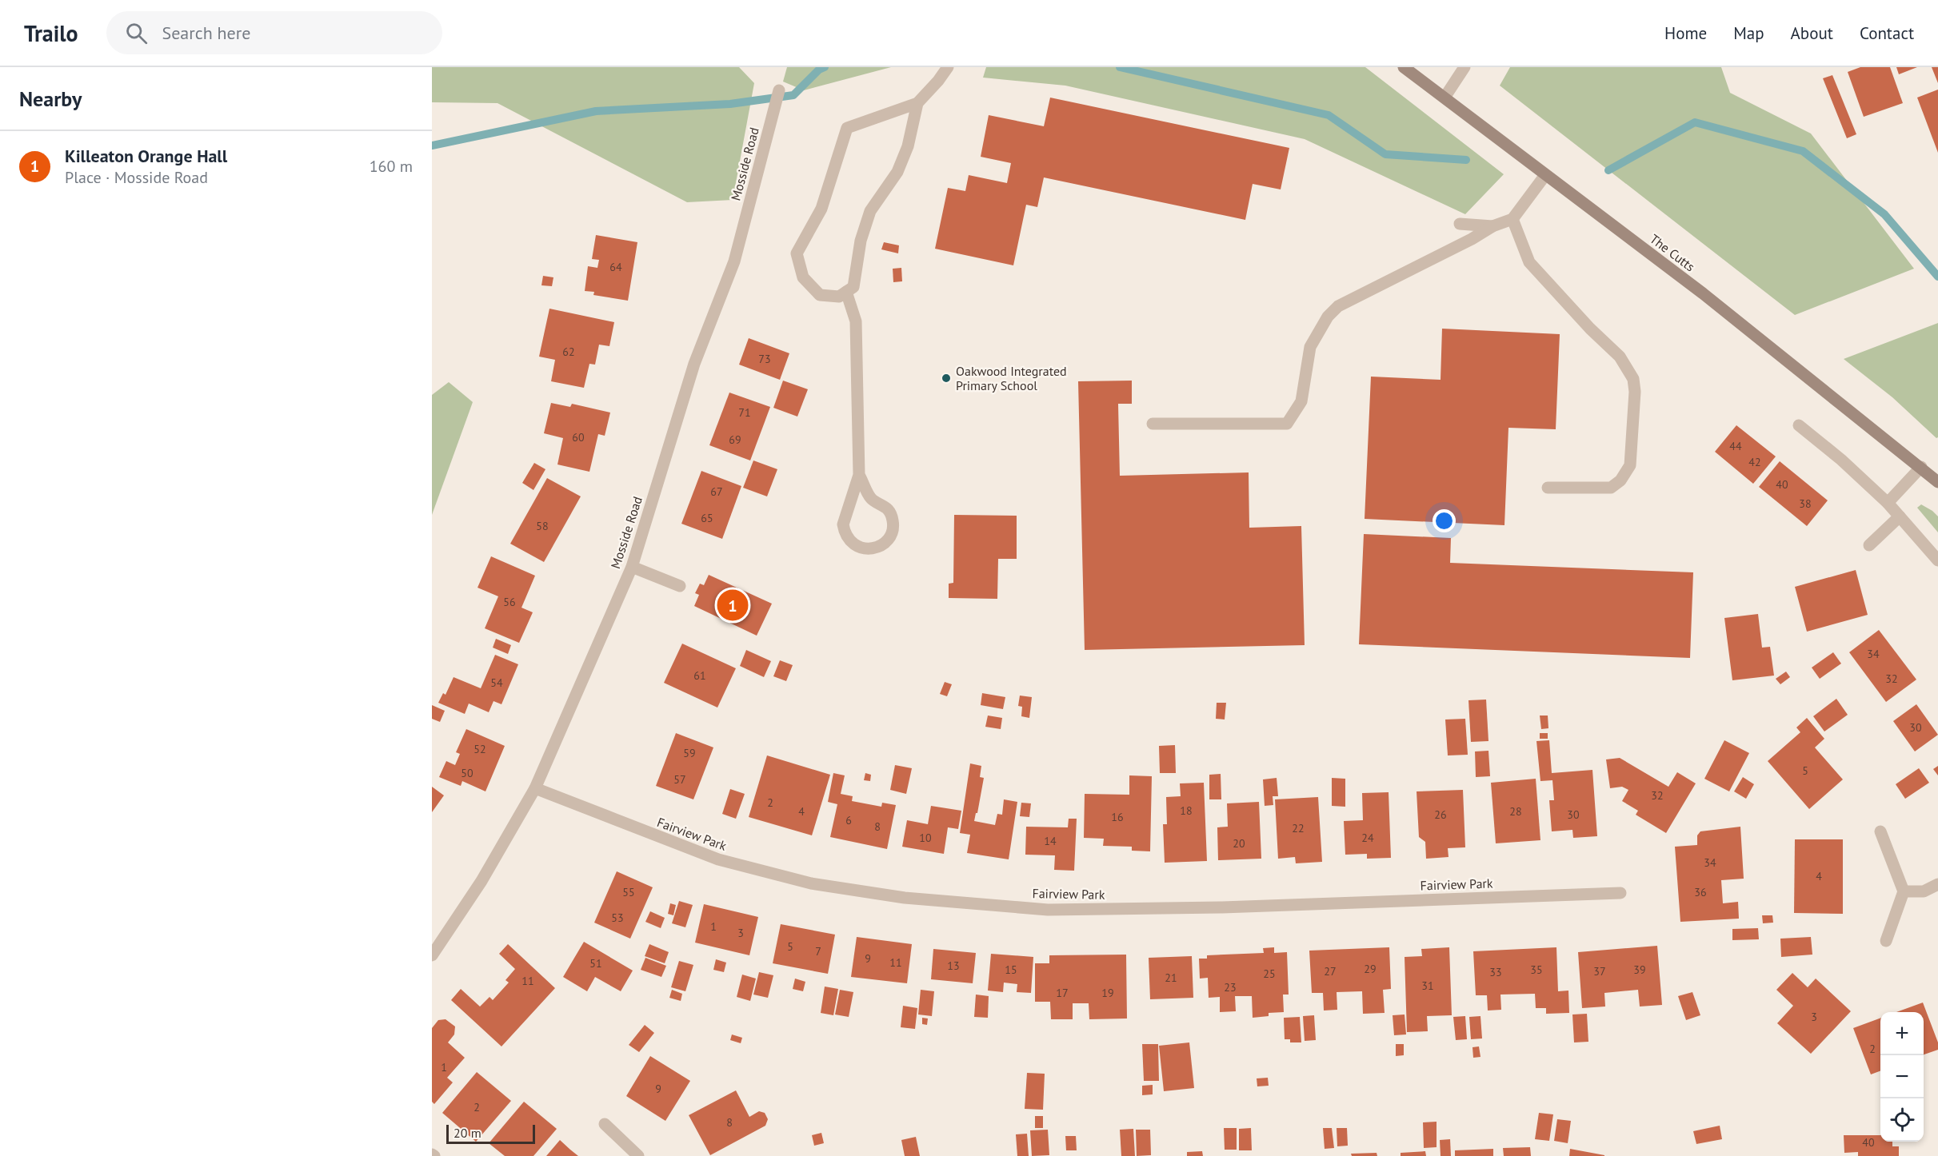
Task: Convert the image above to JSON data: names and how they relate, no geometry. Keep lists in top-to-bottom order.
{
  "streets": {
    "street": ["Mosside Road", "The Cutts", "Fairview Park"]
  },
  "crossings": [
    ["Mosside Road", "Fairview Park"]
  ],
  "places": ["Oakwood Integrated Primary School"],
  "house_numbers": [
    "64",
    "62",
    "73",
    "71",
    "60",
    "69",
    "44",
    "42",
    "40",
    "67",
    "38",
    "65",
    "58",
    "56",
    "34",
    "61",
    "32",
    "54",
    "30",
    "52",
    "59",
    "5",
    "50",
    "57",
    "32",
    "2",
    "18",
    "4",
    "28",
    "26",
    "30",
    "16",
    "6",
    "8",
    "22",
    "10",
    "24",
    "14",
    "20",
    "34",
    "4",
    "55",
    "36",
    "53",
    "1",
    "3",
    "5",
    "7",
    "9",
    "11",
    "51",
    "13",
    "29",
    "15",
    "35",
    "39",
    "27",
    "37",
    "33",
    "25",
    "21",
    "11",
    "31",
    "23",
    "17",
    "19",
    "3",
    "2",
    "1",
    "9",
    "2",
    "8",
    "40"
  ],
  "scale_bar": "20 m",
  "page": {
    "header": "Trailo",
    "search": "Search here",
    "nav": [
      "Home",
      "Map",
      "About",
      "Contact"
    ],
    "heading": "Nearby",
    "list": [
      {
        "mark": "1",
        "name": "Killeaton Orange Hall",
        "note": "Place · Mosside Road",
        "value": "160 m"
      }
    ],
    "pins": "1",
    "map_buttons": ["+", "−"],
    "scale": "20 m"
  }
}
